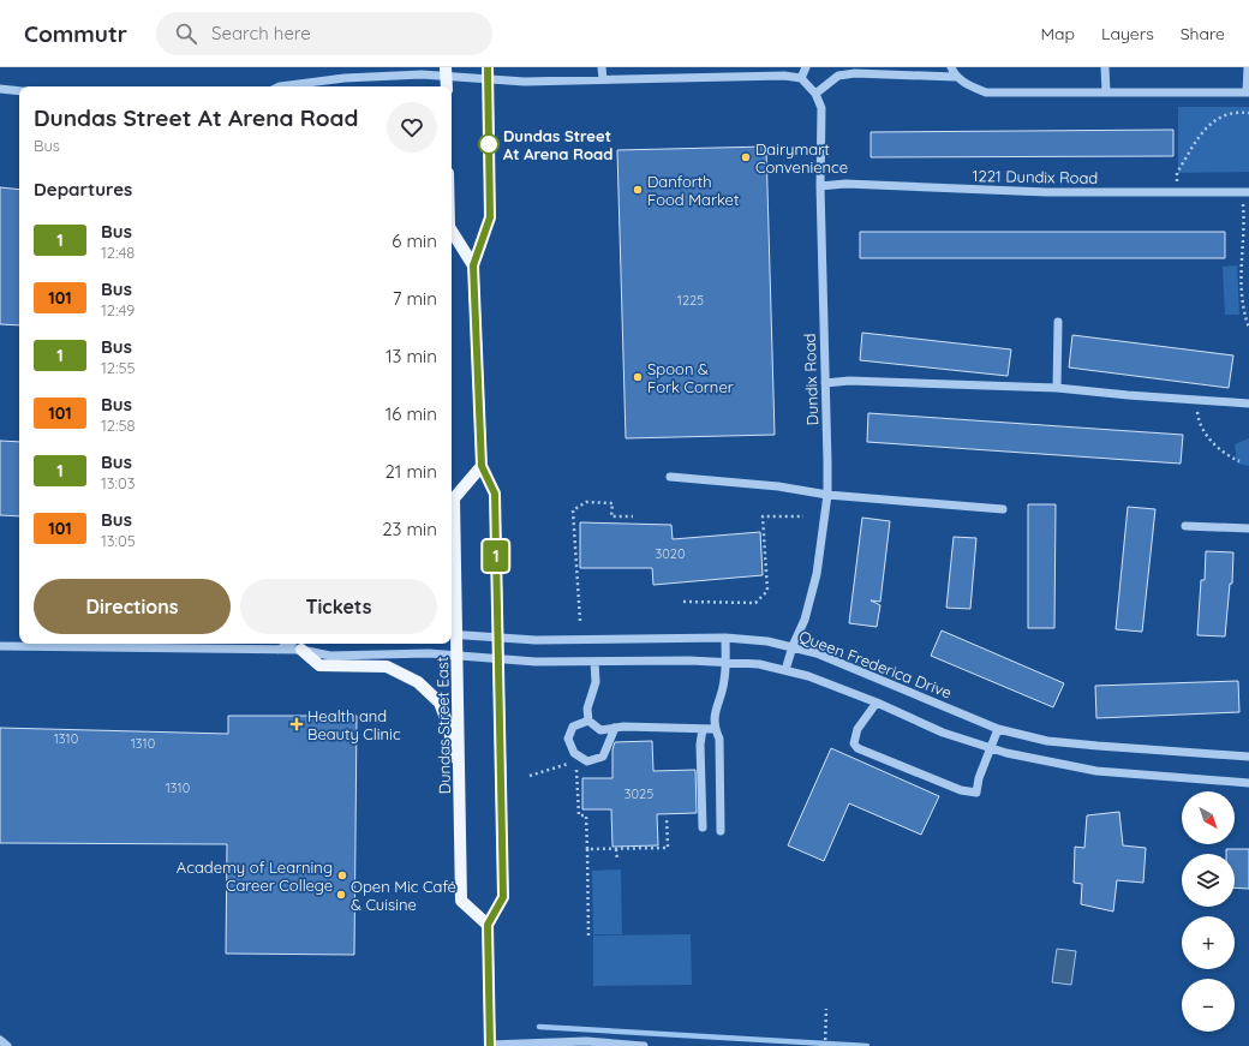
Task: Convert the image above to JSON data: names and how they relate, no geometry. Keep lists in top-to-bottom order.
{
  "streets": {
    "main road": ["Dundas Street East"],
    "street": ["1221 Dundix Road", "Dundix Road", "Queen Frederica Drive"]
  },
  "crossings": [
    ["1221 Dundix Road", "Dundix Road"],
    ["Dundix Road", "Queen Frederica Drive"],
    ["Queen Frederica Drive", "Dundas Street East"]
  ],
  "places": {
    "other": [
      "Dundas Street At Arena Road",
      "Dairymart Convenience",
      "Danforth Food Market",
      "Spoon & Fork Corner",
      "Academy of Learning Career College",
      "Open Mic Café & Cuisine"
    ],
    "health": ["Health and Beauty Clinic"]
  },
  "lines": ["bus line 1"],
  "house_numbers": [
    "1225",
    "3020",
    "1310",
    "1310",
    "1310",
    "3025"
  ],
  "north": "bottom right",
  "page": {
    "header": "Commutr",
    "search": "Search here",
    "nav": ["Map", "Layers", "Share"],
    "on_map": "1",
    "heading": [
      ["Dundas Street At Arena Road", "Bus"],
      "Departures"
    ],
    "list": [
      {
        "mark": "1",
        "name": "Bus",
        "note": "12:48",
        "value": "6 min"
      },
      {
        "mark": "101",
        "name": "Bus",
        "note": "12:49",
        "value": "7 min"
      },
      {
        "mark": "1",
        "name": "Bus",
        "note": "12:55",
        "value": "13 min"
      },
      {
        "mark": "101",
        "name": "Bus",
        "note": "12:58",
        "value": "16 min"
      },
      {
        "mark": "1",
        "name": "Bus",
        "note": "13:03",
        "value": "21 min"
      },
      {
        "mark": "101",
        "name": "Bus",
        "note": "13:05",
        "value": "23 min"
      }
    ],
    "buttons": ["Directions", "Tickets"],
    "map_buttons": ["+", "−"]
  }
}
